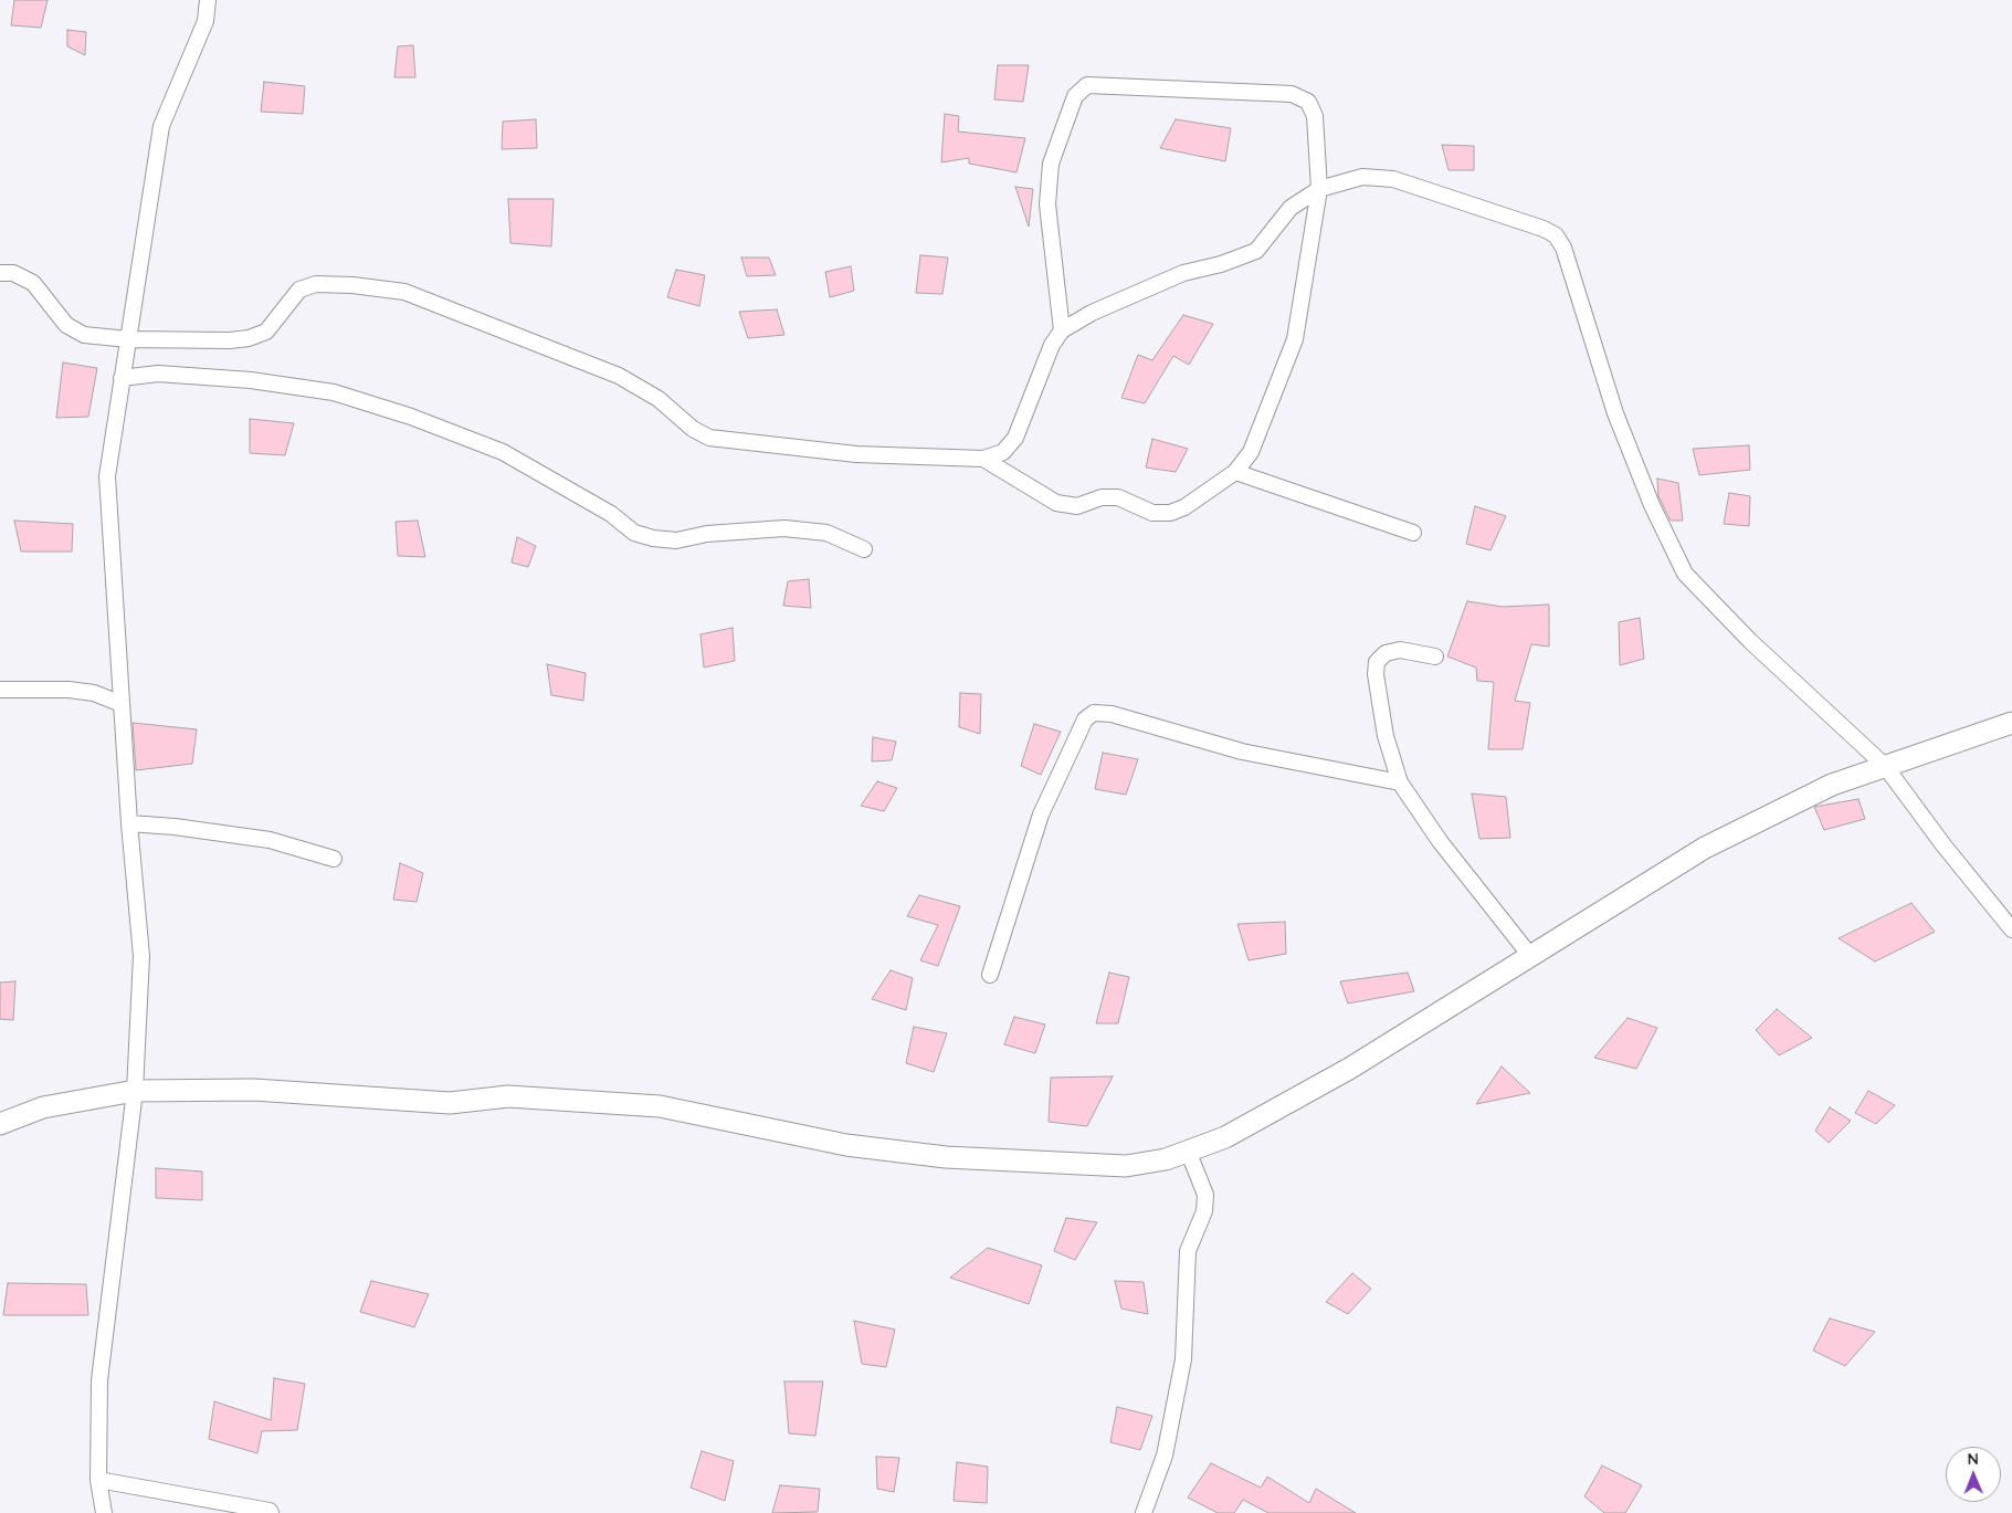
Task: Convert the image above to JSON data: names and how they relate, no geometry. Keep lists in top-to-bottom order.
{
  "north": "top"
}
